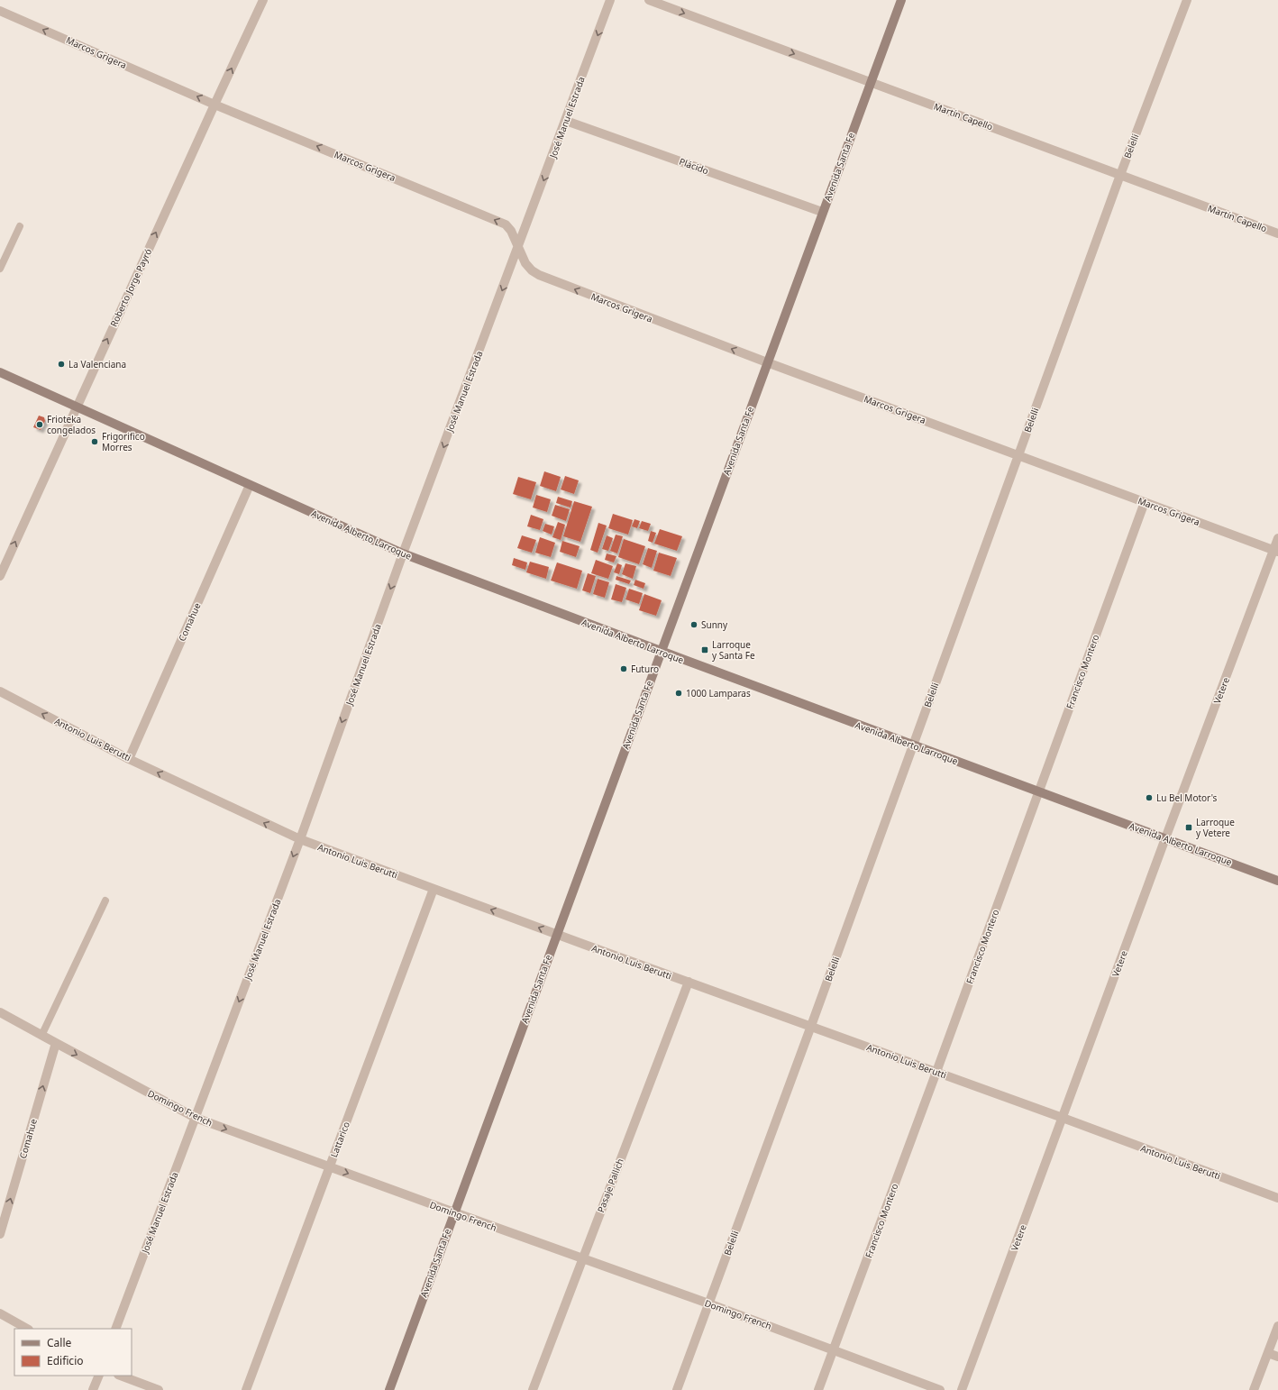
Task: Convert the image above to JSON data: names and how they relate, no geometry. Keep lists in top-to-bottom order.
{
  "streets": {
    "main road": ["Avenida Santa Fe", "Avenida Alberto Larroque"],
    "street": [
      "Marcos Grigera",
      "Martín Capello",
      "José Manuel Estrada",
      "Belelli",
      "Plácido",
      "Roberto Jorge Payró",
      "Comahue",
      "Francisco Montero",
      "Vetere",
      "Antonio Luis Berutti",
      "Domingo French",
      "Lattarico",
      "Pasaje Pallich"
    ]
  },
  "crossings": [
    ["Marcos Grigera", "José Manuel Estrada"],
    ["Marcos Grigera", "Belelli"],
    ["Marcos Grigera", "Avenida Santa Fe"],
    ["Marcos Grigera", "Roberto Jorge Payró"],
    ["Marcos Grigera", "Francisco Montero"],
    ["Marcos Grigera", "Vetere"],
    ["Martín Capello", "Belelli"],
    ["Martín Capello", "Avenida Santa Fe"],
    ["José Manuel Estrada", "Plácido"],
    ["José Manuel Estrada", "Avenida Alberto Larroque"],
    ["José Manuel Estrada", "Antonio Luis Berutti"],
    ["José Manuel Estrada", "Domingo French"],
    ["Belelli", "Avenida Alberto Larroque"],
    ["Belelli", "Antonio Luis Berutti"],
    ["Belelli", "Domingo French"],
    ["Plácido", "Avenida Santa Fe"],
    ["Avenida Santa Fe", "Avenida Alberto Larroque"],
    ["Avenida Santa Fe", "Antonio Luis Berutti"],
    ["Avenida Santa Fe", "Domingo French"],
    ["Roberto Jorge Payró", "Avenida Alberto Larroque"],
    ["Avenida Alberto Larroque", "Comahue"],
    ["Avenida Alberto Larroque", "Francisco Montero"],
    ["Avenida Alberto Larroque", "Vetere"],
    ["Comahue", "Antonio Luis Berutti"],
    ["Comahue", "Domingo French"],
    ["Francisco Montero", "Antonio Luis Berutti"],
    ["Francisco Montero", "Domingo French"],
    ["Vetere", "Antonio Luis Berutti"],
    ["Antonio Luis Berutti", "Lattarico"],
    ["Antonio Luis Berutti", "Pasaje Pallich"],
    ["Domingo French", "Lattarico"],
    ["Domingo French", "Pasaje Pallich"]
  ],
  "one_way": [
    "Marcos Grigera",
    "Martín Capello",
    "José Manuel Estrada",
    "Roberto Jorge Payró",
    "Comahue",
    "Domingo French"
  ],
  "places": {
    "other": [
      "La Valenciana",
      "Frioteka congelados",
      "Frigorifico Morres",
      "Sunny",
      "Futuro",
      "1000 Lamparas",
      "Lu Bel Motor's"
    ],
    "transit": ["Larroque y Santa Fe", "Larroque y Vetere"]
  },
  "legend": ["Calle", "Edificio"]
}
